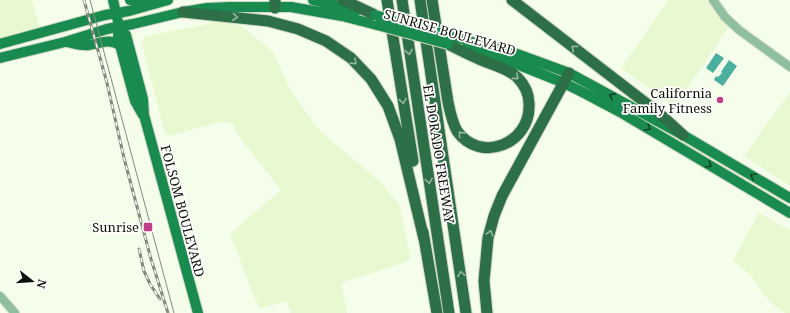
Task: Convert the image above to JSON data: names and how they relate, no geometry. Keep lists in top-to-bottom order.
{
  "streets": {
    "highway": ["EL DORADO FREEWAY"],
    "main road": ["SUNRISE BOULEVARD", "FOLSOM BOULEVARD"]
  },
  "crossings": [
    ["SUNRISE BOULEVARD", "FOLSOM BOULEVARD"]
  ],
  "places": {
    "other": ["California Family Fitness"],
    "transit": ["Sunrise"]
  },
  "north": "right"
}
